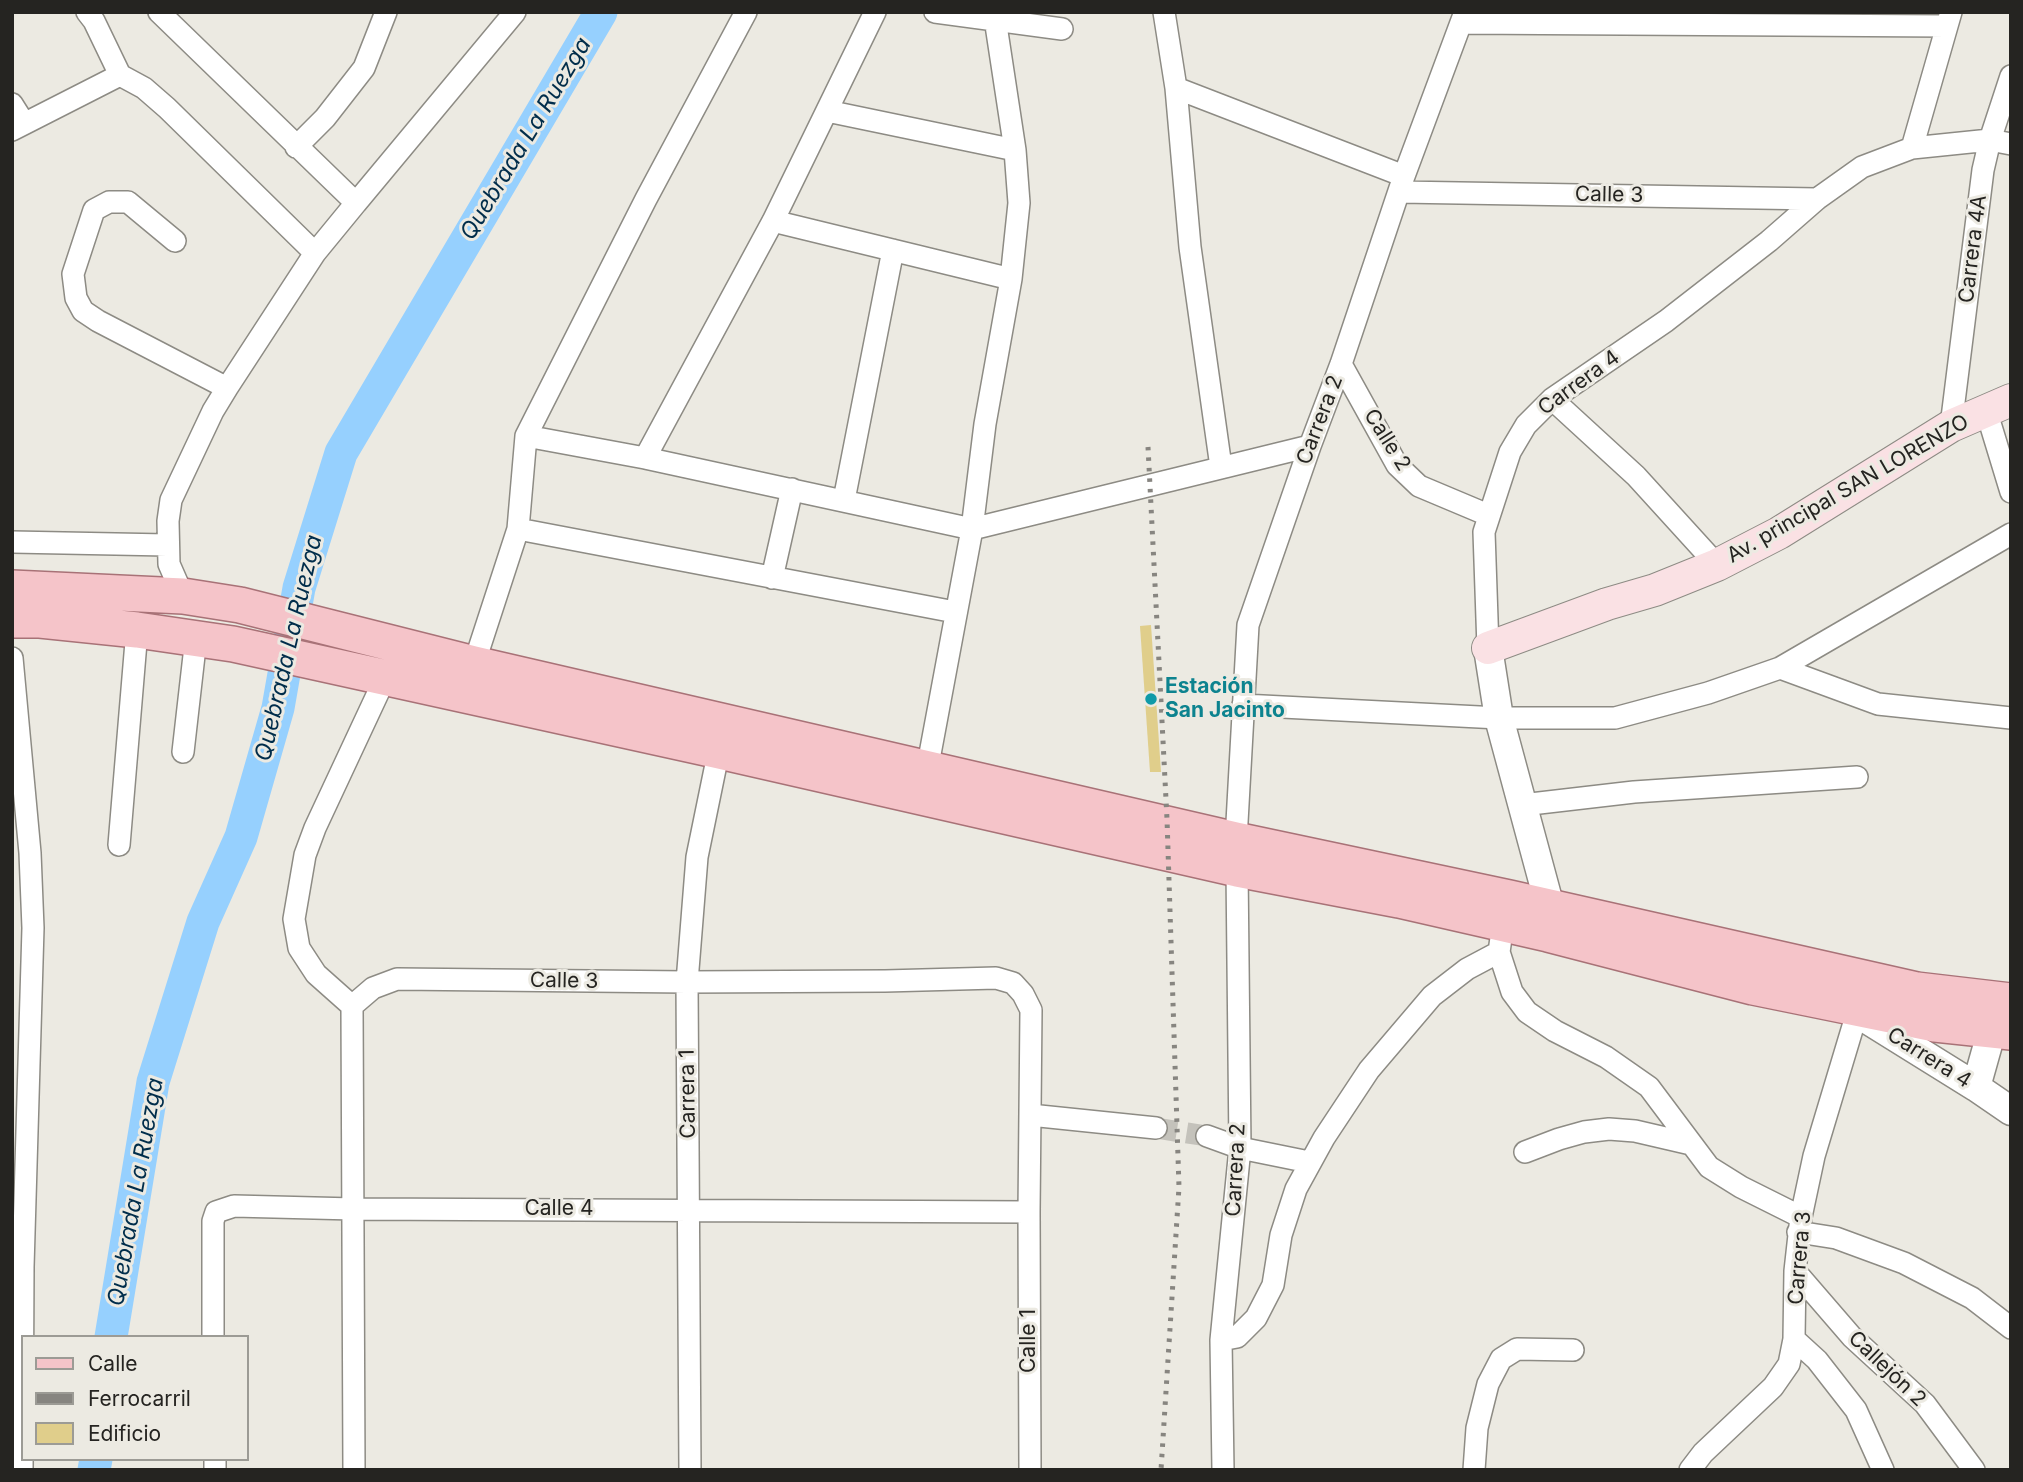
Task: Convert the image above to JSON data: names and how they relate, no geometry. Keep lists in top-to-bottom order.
{
  "streets": {
    "main road": ["Av. principal SAN LORENZO"],
    "street": [
      "Calle 3",
      "Carrera 4A",
      "Carrera 4",
      "Carrera 2",
      "Calle 2",
      "Carrera 1",
      "Calle 4",
      "Carrera 3",
      "Calle 1",
      "Callejón 2"
    ]
  },
  "crossings": [
    ["Calle 3", "Carrera 4"],
    ["Calle 3", "Carrera 2"],
    ["Calle 3", "Carrera 1"],
    ["Calle 3", "Calle 4"],
    ["Calle 3", "Calle 1"],
    ["Carrera 4A", "Carrera 4"],
    ["Carrera 4A", "Av. principal SAN LORENZO"],
    ["Carrera 4", "Calle 2"],
    ["Carrera 4", "Av. principal SAN LORENZO"],
    ["Carrera 4", "Carrera 3"],
    ["Carrera 2", "Calle 2"],
    ["Carrera 1", "Calle 4"],
    ["Calle 4", "Calle 1"],
    ["Carrera 3", "Callejón 2"]
  ],
  "water": ["Quebrada La Ruezga"],
  "places": ["Estación San Jacinto"],
  "legend": ["Calle", "Ferrocarril", "Edificio"]
}
